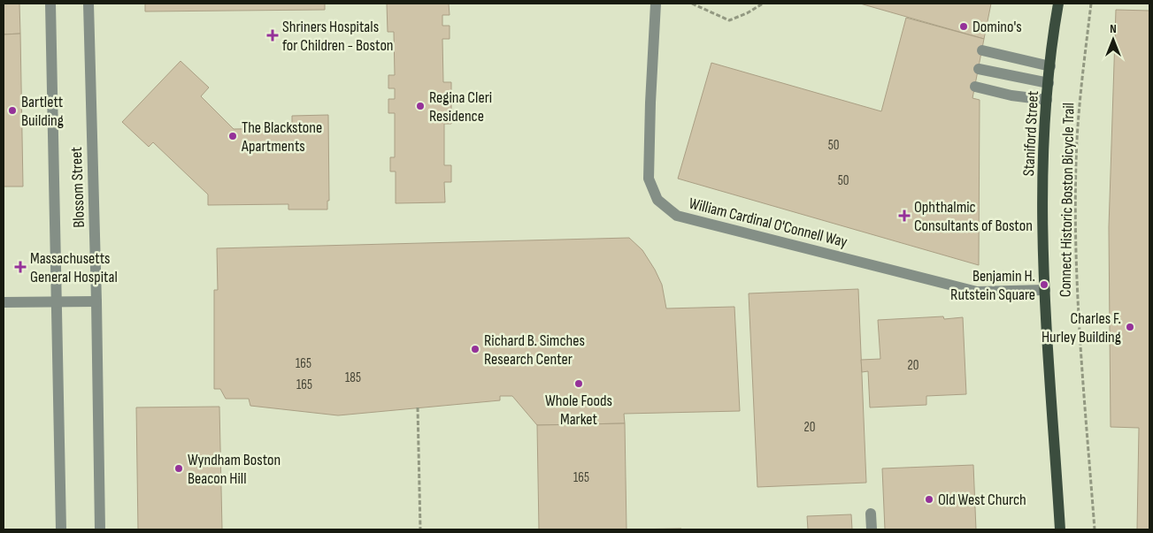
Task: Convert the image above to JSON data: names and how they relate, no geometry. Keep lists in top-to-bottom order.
{
  "streets": {
    "main road": ["Staniford Street"],
    "street": ["Blossom Street", "William Cardinal O'Connell Way"],
    "path": ["Connect Historic Boston Bicycle Trail"]
  },
  "crossings": [
    ["Staniford Street", "William Cardinal O'Connell Way"]
  ],
  "places": {
    "other": [
      "Domino's",
      "Regina Cleri Residence",
      "Bartlett Building",
      "The Blackstone Apartments",
      "Benjamin H. Rutstein Square",
      "Charles F. Hurley Building",
      "Richard B. Simches Research Center",
      "Whole Foods Market",
      "Wyndham Boston Beacon Hill",
      "Old West Church"
    ],
    "health": ["Shriners Hospitals for Children - Boston", "Ophthalmic Consultants of Boston", "Massachusetts General Hospital"]
  },
  "house_numbers": [
    "50",
    "50",
    "165",
    "20",
    "185",
    "165",
    "20",
    "165"
  ],
  "north": "top"
}
